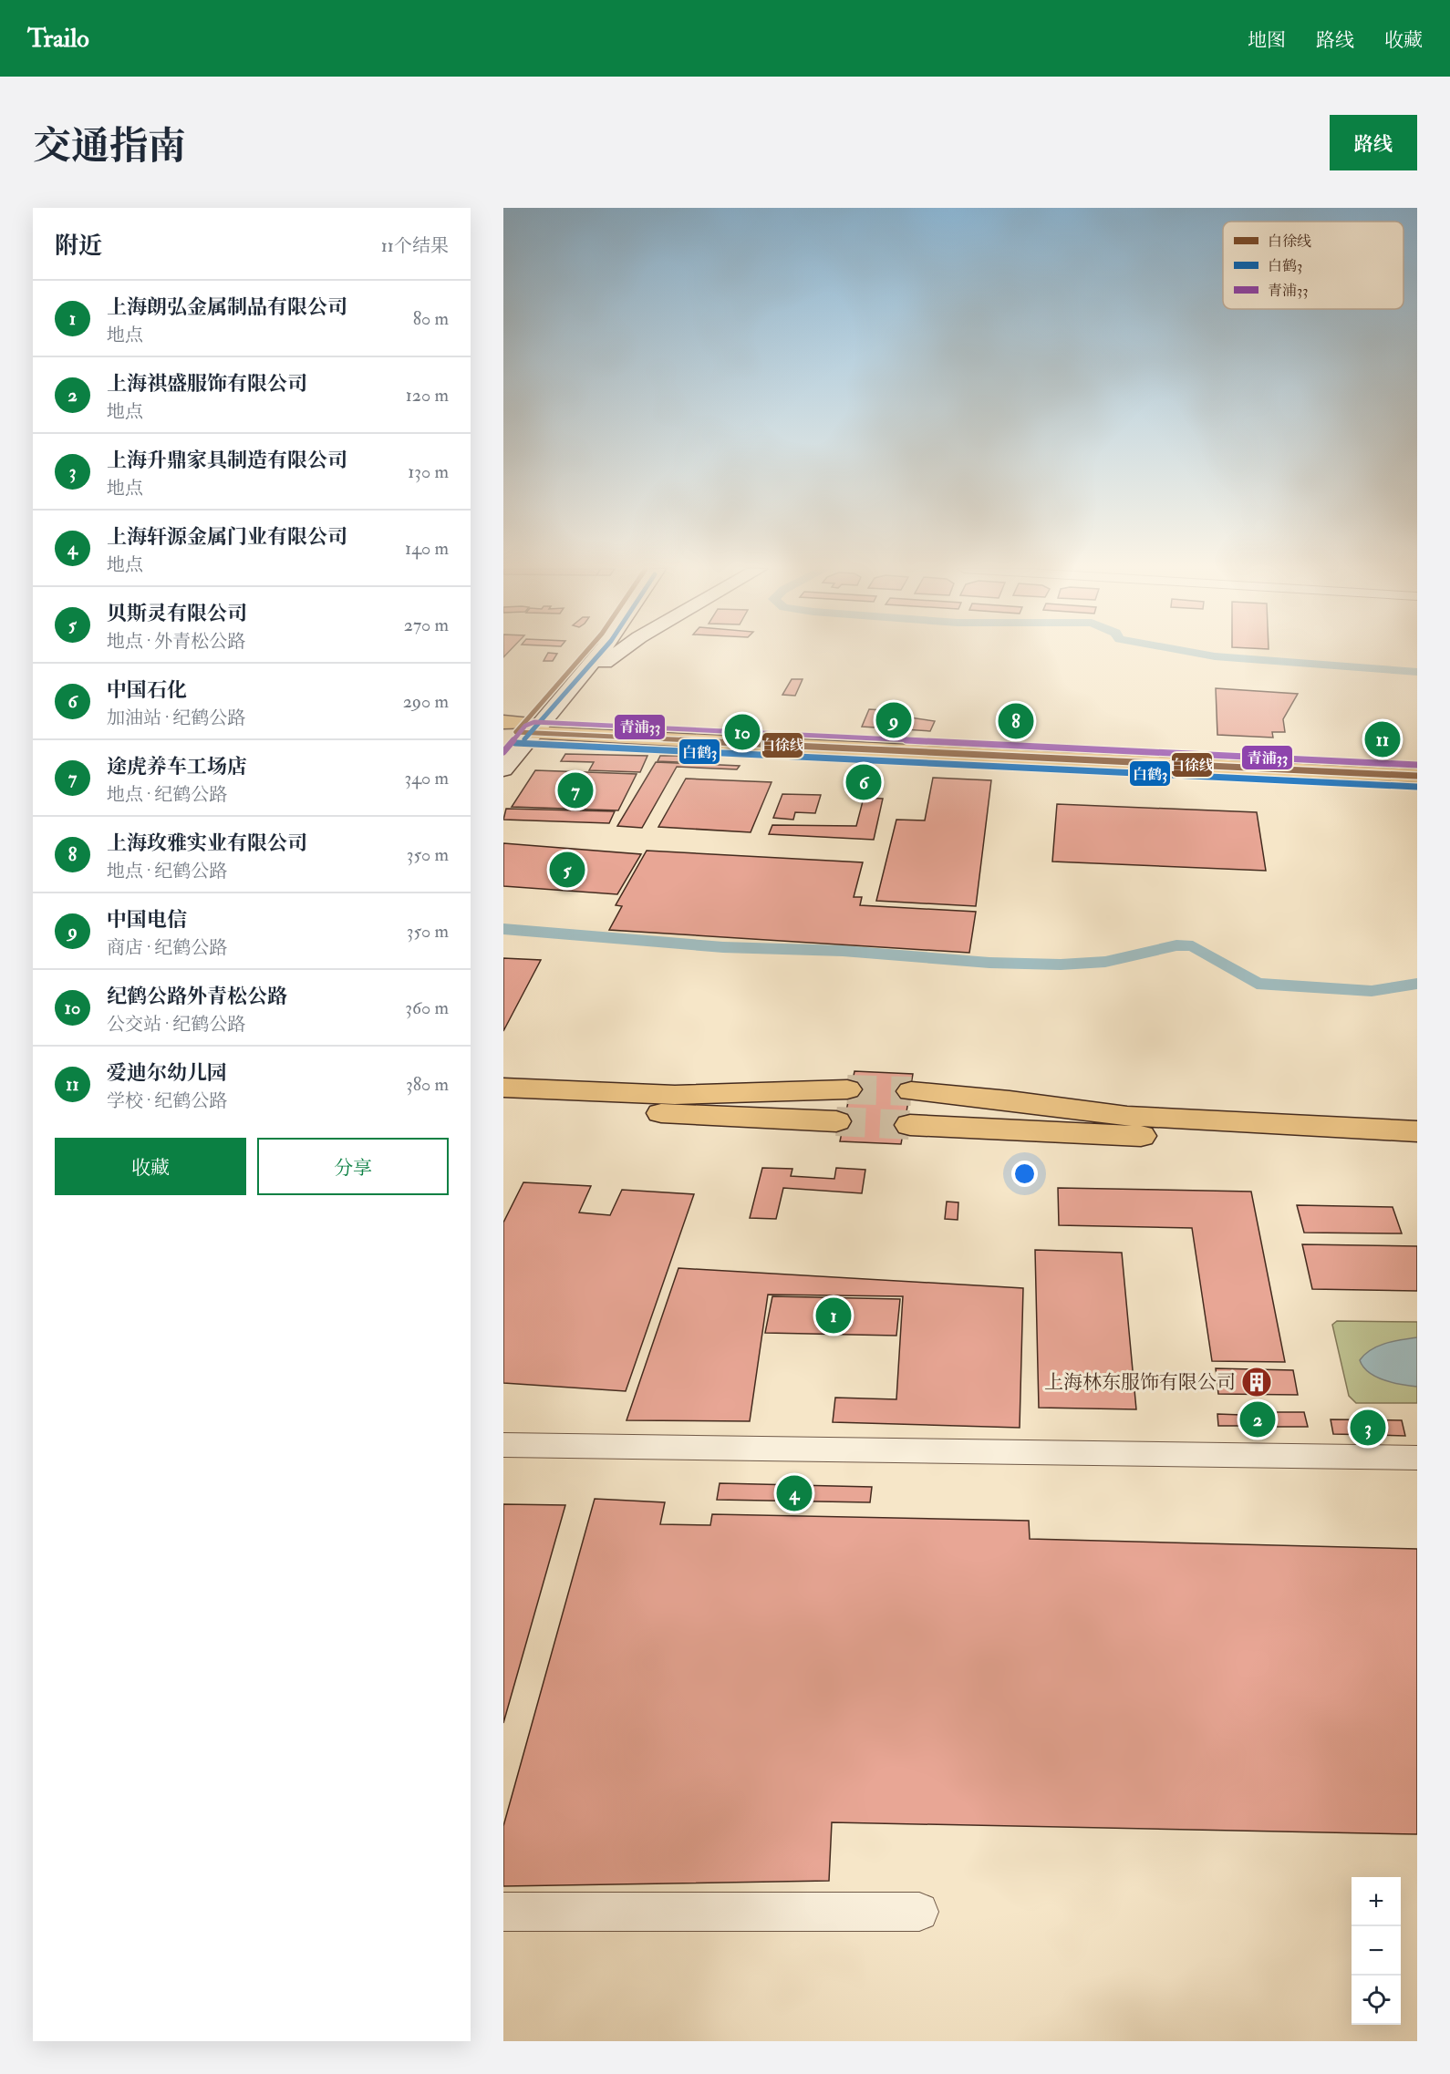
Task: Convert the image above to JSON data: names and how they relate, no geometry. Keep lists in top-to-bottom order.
{
  "places": {
    "building": ["上海林东服饰有限公司"]
  },
  "lines": ["transit line 白徐线", "transit line 白鹤3", "transit line 青浦33"],
  "legend": ["白徐线", "白鹤3", "青浦33"],
  "page": {
    "header": "Trailo",
    "nav": ["地图", "路线", "收藏"],
    "title": "交通指南",
    "buttons": [
      "路线",
      ["收藏", "分享"]
    ],
    "heading": ["附近", "11个结果"],
    "list": [
      {
        "mark": "1",
        "name": "上海朗弘金属制品有限公司",
        "note": "地点",
        "value": "80 m"
      },
      {
        "mark": "2",
        "name": "上海祺盛服饰有限公司",
        "note": "地点",
        "value": "120 m"
      },
      {
        "mark": "3",
        "name": "上海升鼎家具制造有限公司",
        "note": "地点",
        "value": "130 m"
      },
      {
        "mark": "4",
        "name": "上海轩源金属门业有限公司",
        "note": "地点",
        "value": "140 m"
      },
      {
        "mark": "5",
        "name": "贝斯灵有限公司",
        "note": "地点 · 外青松公路",
        "value": "270 m"
      },
      {
        "mark": "6",
        "name": "中国石化",
        "note": "加油站 · 纪鹤公路",
        "value": "290 m"
      },
      {
        "mark": "7",
        "name": "途虎养车工场店",
        "note": "地点 · 纪鹤公路",
        "value": "340 m"
      },
      {
        "mark": "8",
        "name": "上海玫雅实业有限公司",
        "note": "地点 · 纪鹤公路",
        "value": "350 m"
      },
      {
        "mark": "9",
        "name": "中国电信",
        "note": "商店 · 纪鹤公路",
        "value": "350 m"
      },
      {
        "mark": "10",
        "name": "纪鹤公路外青松公路",
        "note": "公交站 · 纪鹤公路",
        "value": "360 m"
      },
      {
        "mark": "11",
        "name": "爱迪尔幼儿园",
        "note": "学校 · 纪鹤公路",
        "value": "380 m"
      }
    ],
    "pins": [
      "9",
      "8",
      "10",
      "11",
      "6",
      "7",
      "5",
      "1",
      "2",
      "3",
      "4"
    ],
    "map_buttons": ["+", "−"]
  }
}
